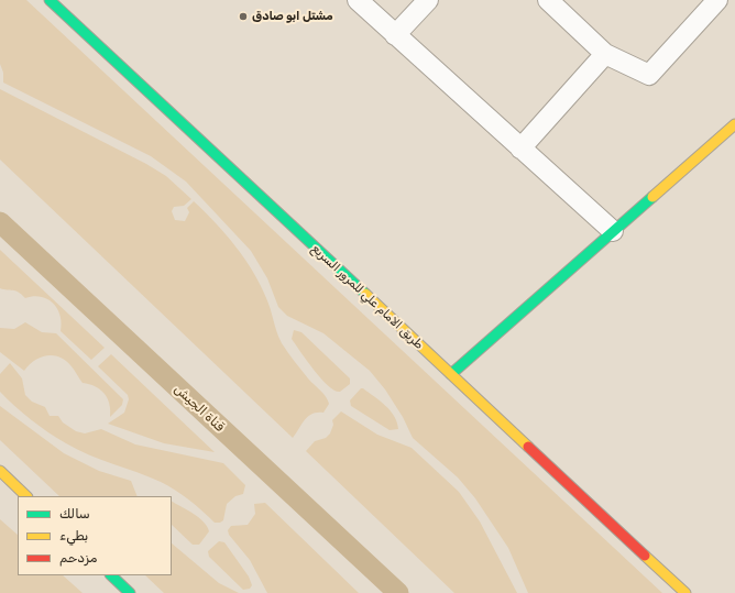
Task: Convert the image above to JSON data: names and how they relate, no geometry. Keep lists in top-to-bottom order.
{
  "streets": {
    "main road": ["طريق الامام علي للمرور السريع"]
  },
  "water": ["قناة الجيش"],
  "places": ["مشتل ابو صادق"],
  "legend": ["سالك", "بطيء", "مزدحم"]
}
